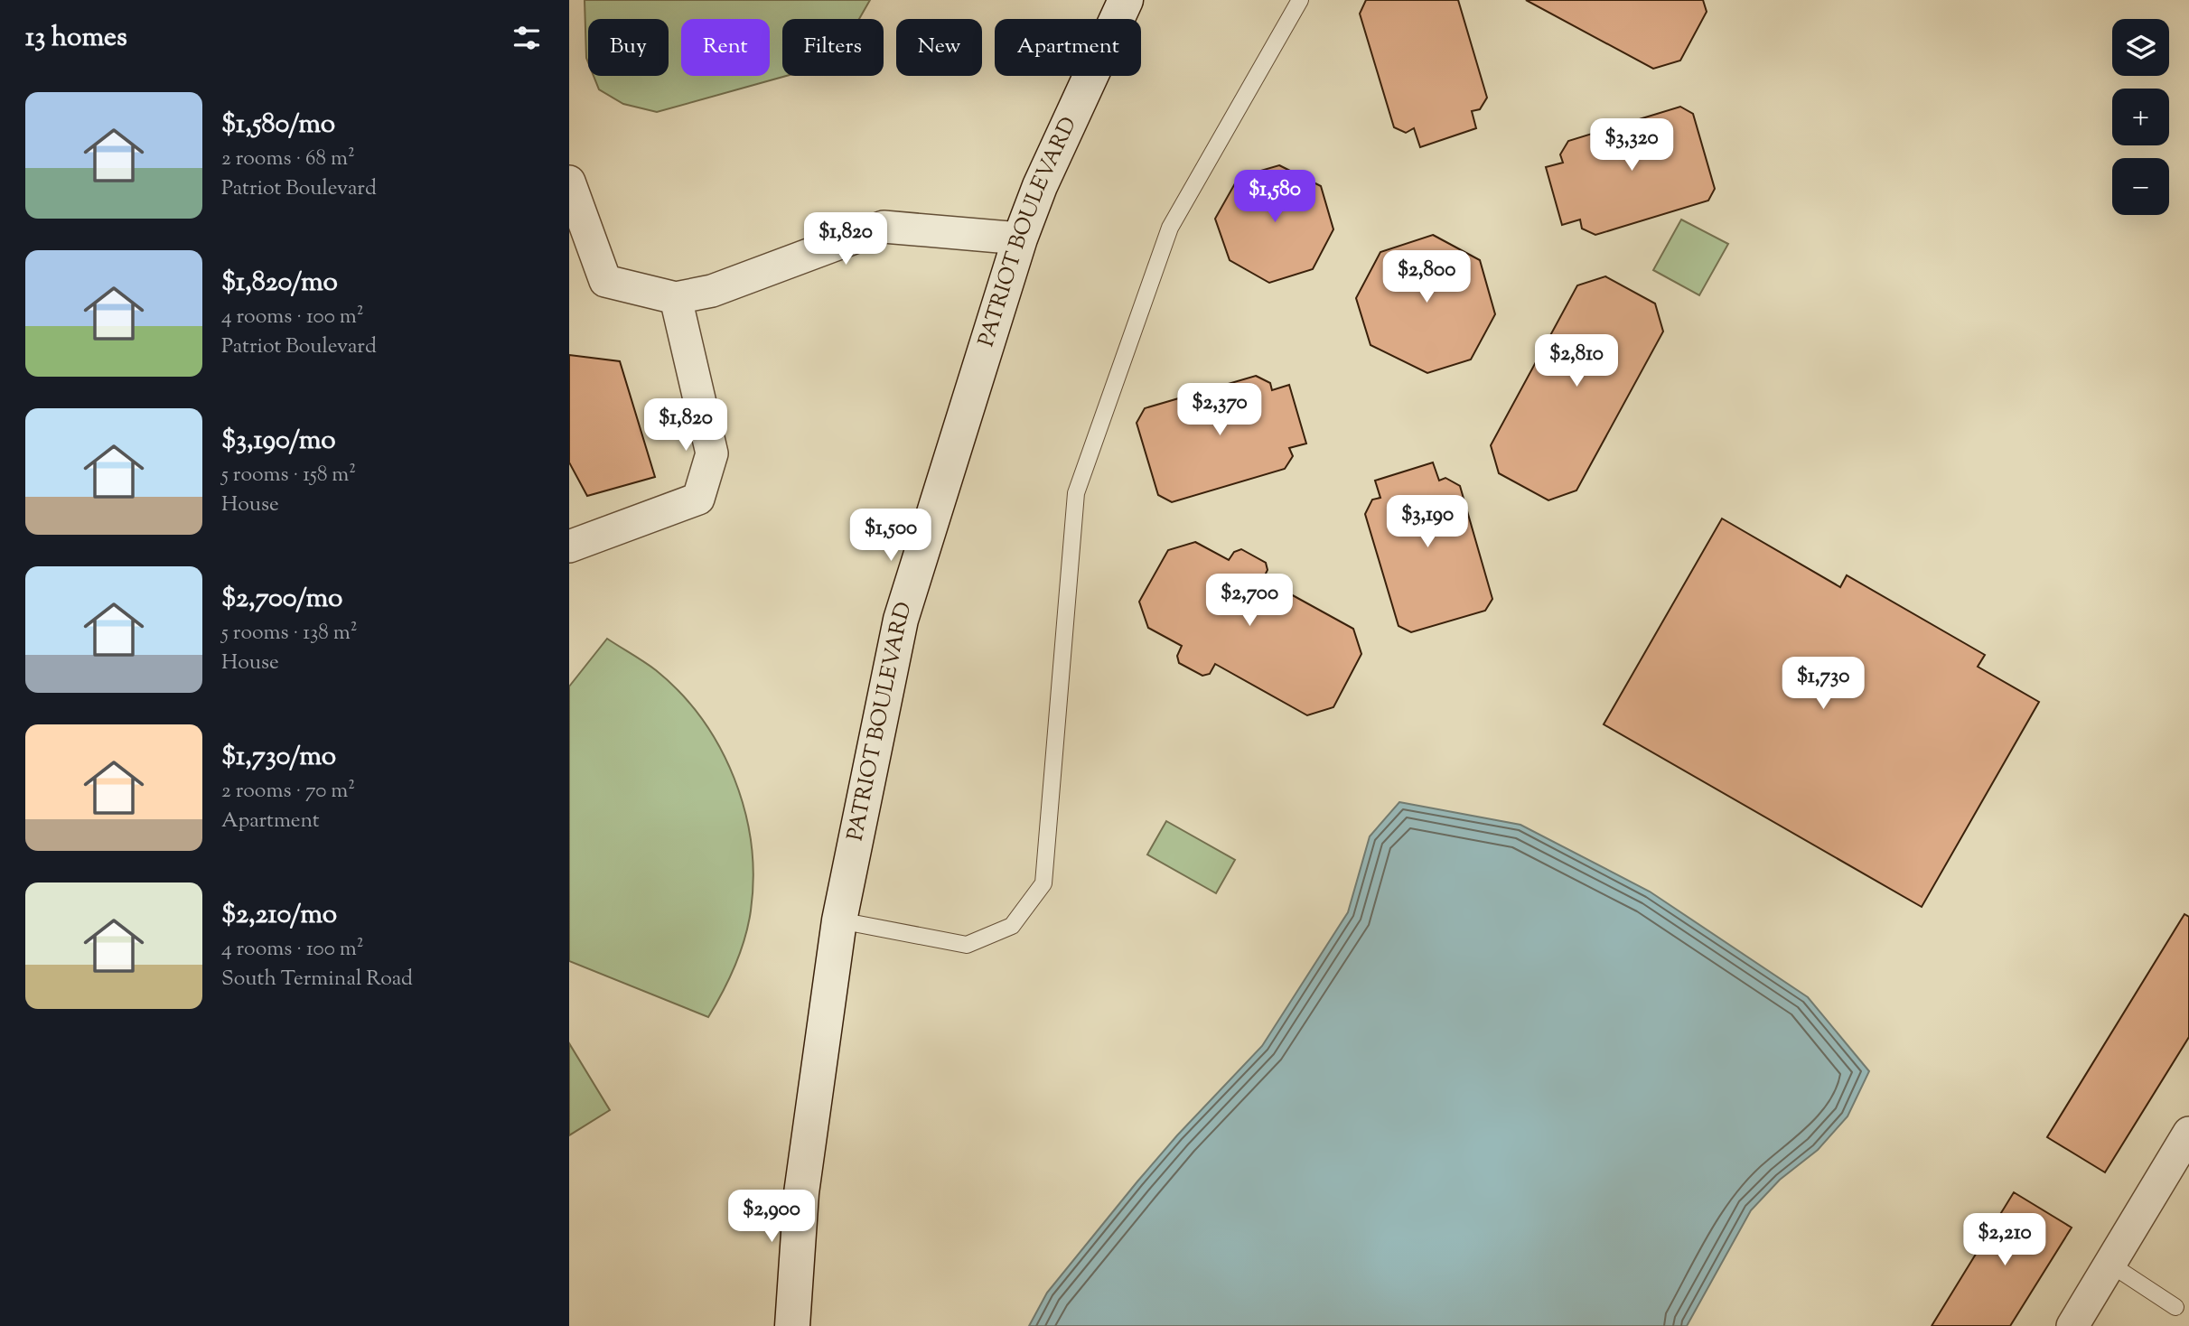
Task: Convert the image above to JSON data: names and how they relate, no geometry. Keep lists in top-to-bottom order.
{
  "streets": {
    "street": ["PATRIOT BOULEVARD"]
  },
  "page": {
    "heading": "13 homes",
    "map_buttons": ["+", "−"],
    "chip": [
      "Buy",
      "Rent",
      "Filters",
      "New",
      "Apartment"
    ],
    "list": [
      {
        "name": "$1,580/mo",
        "note": "2 rooms · 68 m² · Patriot Boulevard"
      },
      {
        "name": "$1,820/mo",
        "note": "4 rooms · 100 m² · Patriot Boulevard"
      },
      {
        "name": "$3,190/mo",
        "note": "5 rooms · 158 m² · House"
      },
      {
        "name": "$2,700/mo",
        "note": "5 rooms · 138 m² · House"
      },
      {
        "name": "$1,730/mo",
        "note": "2 rooms · 70 m² · Apartment"
      },
      {
        "name": "$2,210/mo",
        "note": "4 rooms · 100 m² · South Terminal Road"
      }
    ],
    "price": [
      "$3,320",
      "$1,580",
      "$1,820",
      "$2,800",
      "$2,810",
      "$2,370",
      "$1,820",
      "$3,190",
      "$1,500",
      "$2,700",
      "$1,730",
      "$2,900",
      "$2,210"
    ]
  }
}
